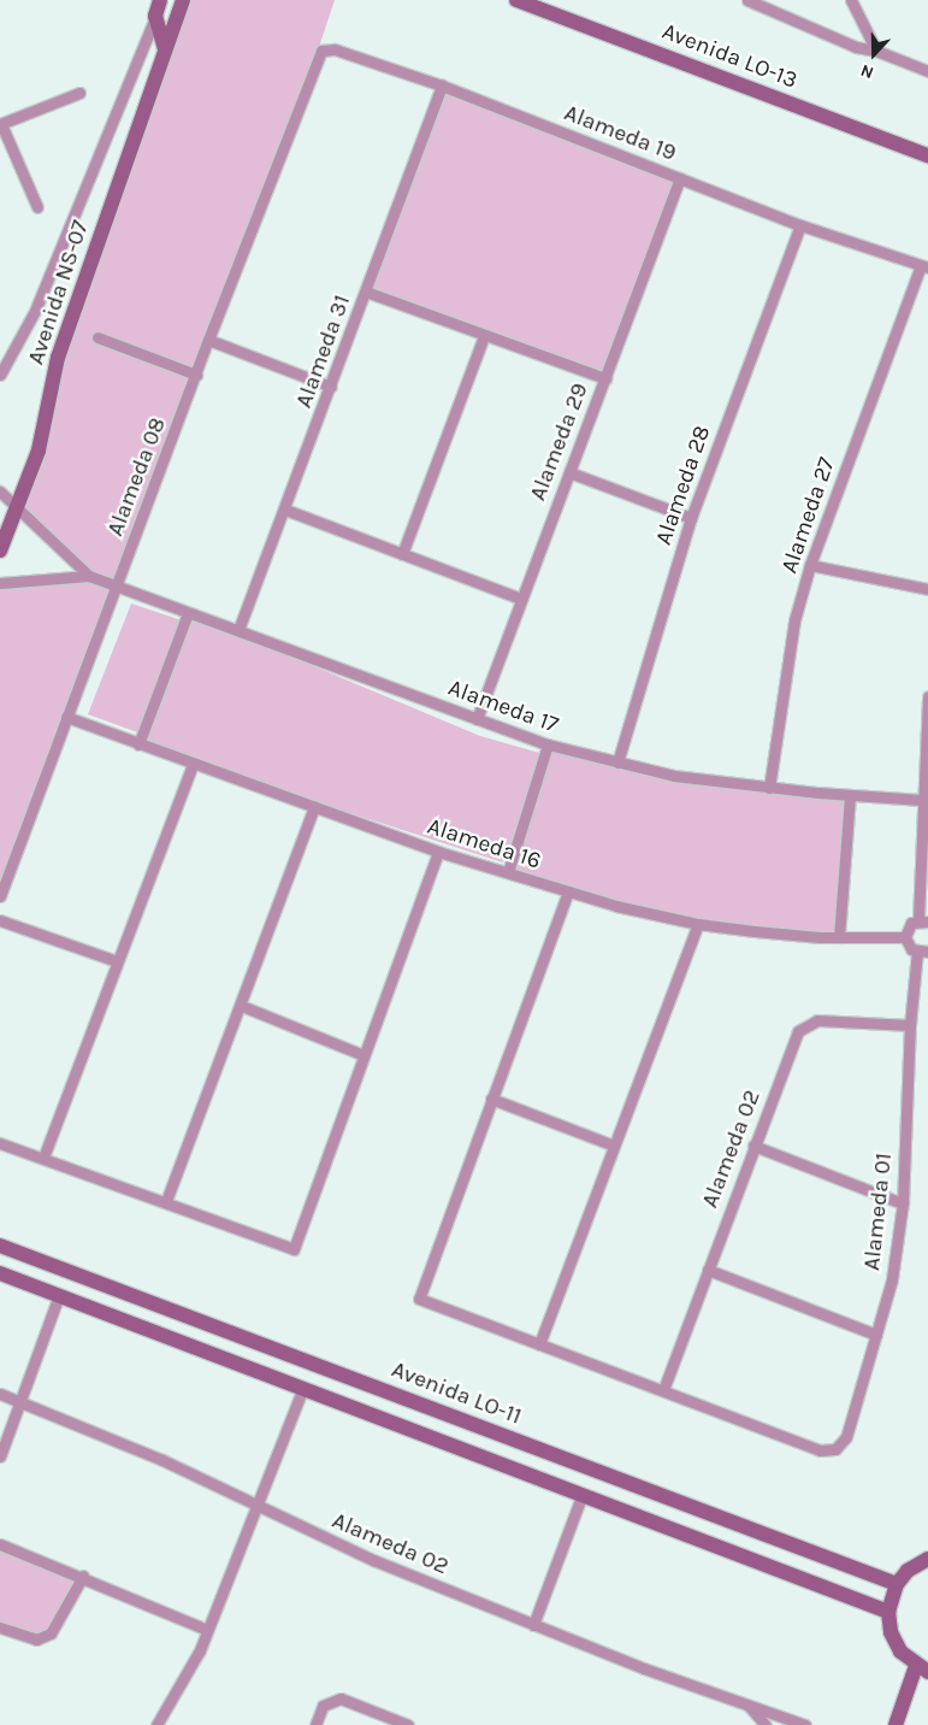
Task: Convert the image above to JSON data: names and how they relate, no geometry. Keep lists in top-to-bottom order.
{
  "streets": {
    "street": [
      "Avenida LO-13",
      "Alameda 19",
      "Avenida NS-07",
      "Alameda 31",
      "Alameda 29",
      "Alameda 08",
      "Alameda 28",
      "Alameda 27",
      "Alameda 17",
      "Alameda 16",
      "Alameda 02",
      "Alameda 01",
      "Avenida LO-11"
    ]
  },
  "crossings": [
    ["Alameda 19", "Alameda 31"],
    ["Alameda 19", "Alameda 29"],
    ["Alameda 19", "Alameda 08"],
    ["Alameda 19", "Alameda 28"],
    ["Alameda 19", "Alameda 27"],
    ["Alameda 31", "Alameda 17"],
    ["Alameda 29", "Alameda 17"],
    ["Alameda 08", "Alameda 17"],
    ["Alameda 08", "Alameda 16"],
    ["Alameda 28", "Alameda 17"],
    ["Alameda 27", "Alameda 17"],
    ["Alameda 02", "Alameda 01"]
  ],
  "north": "bottom"
}
